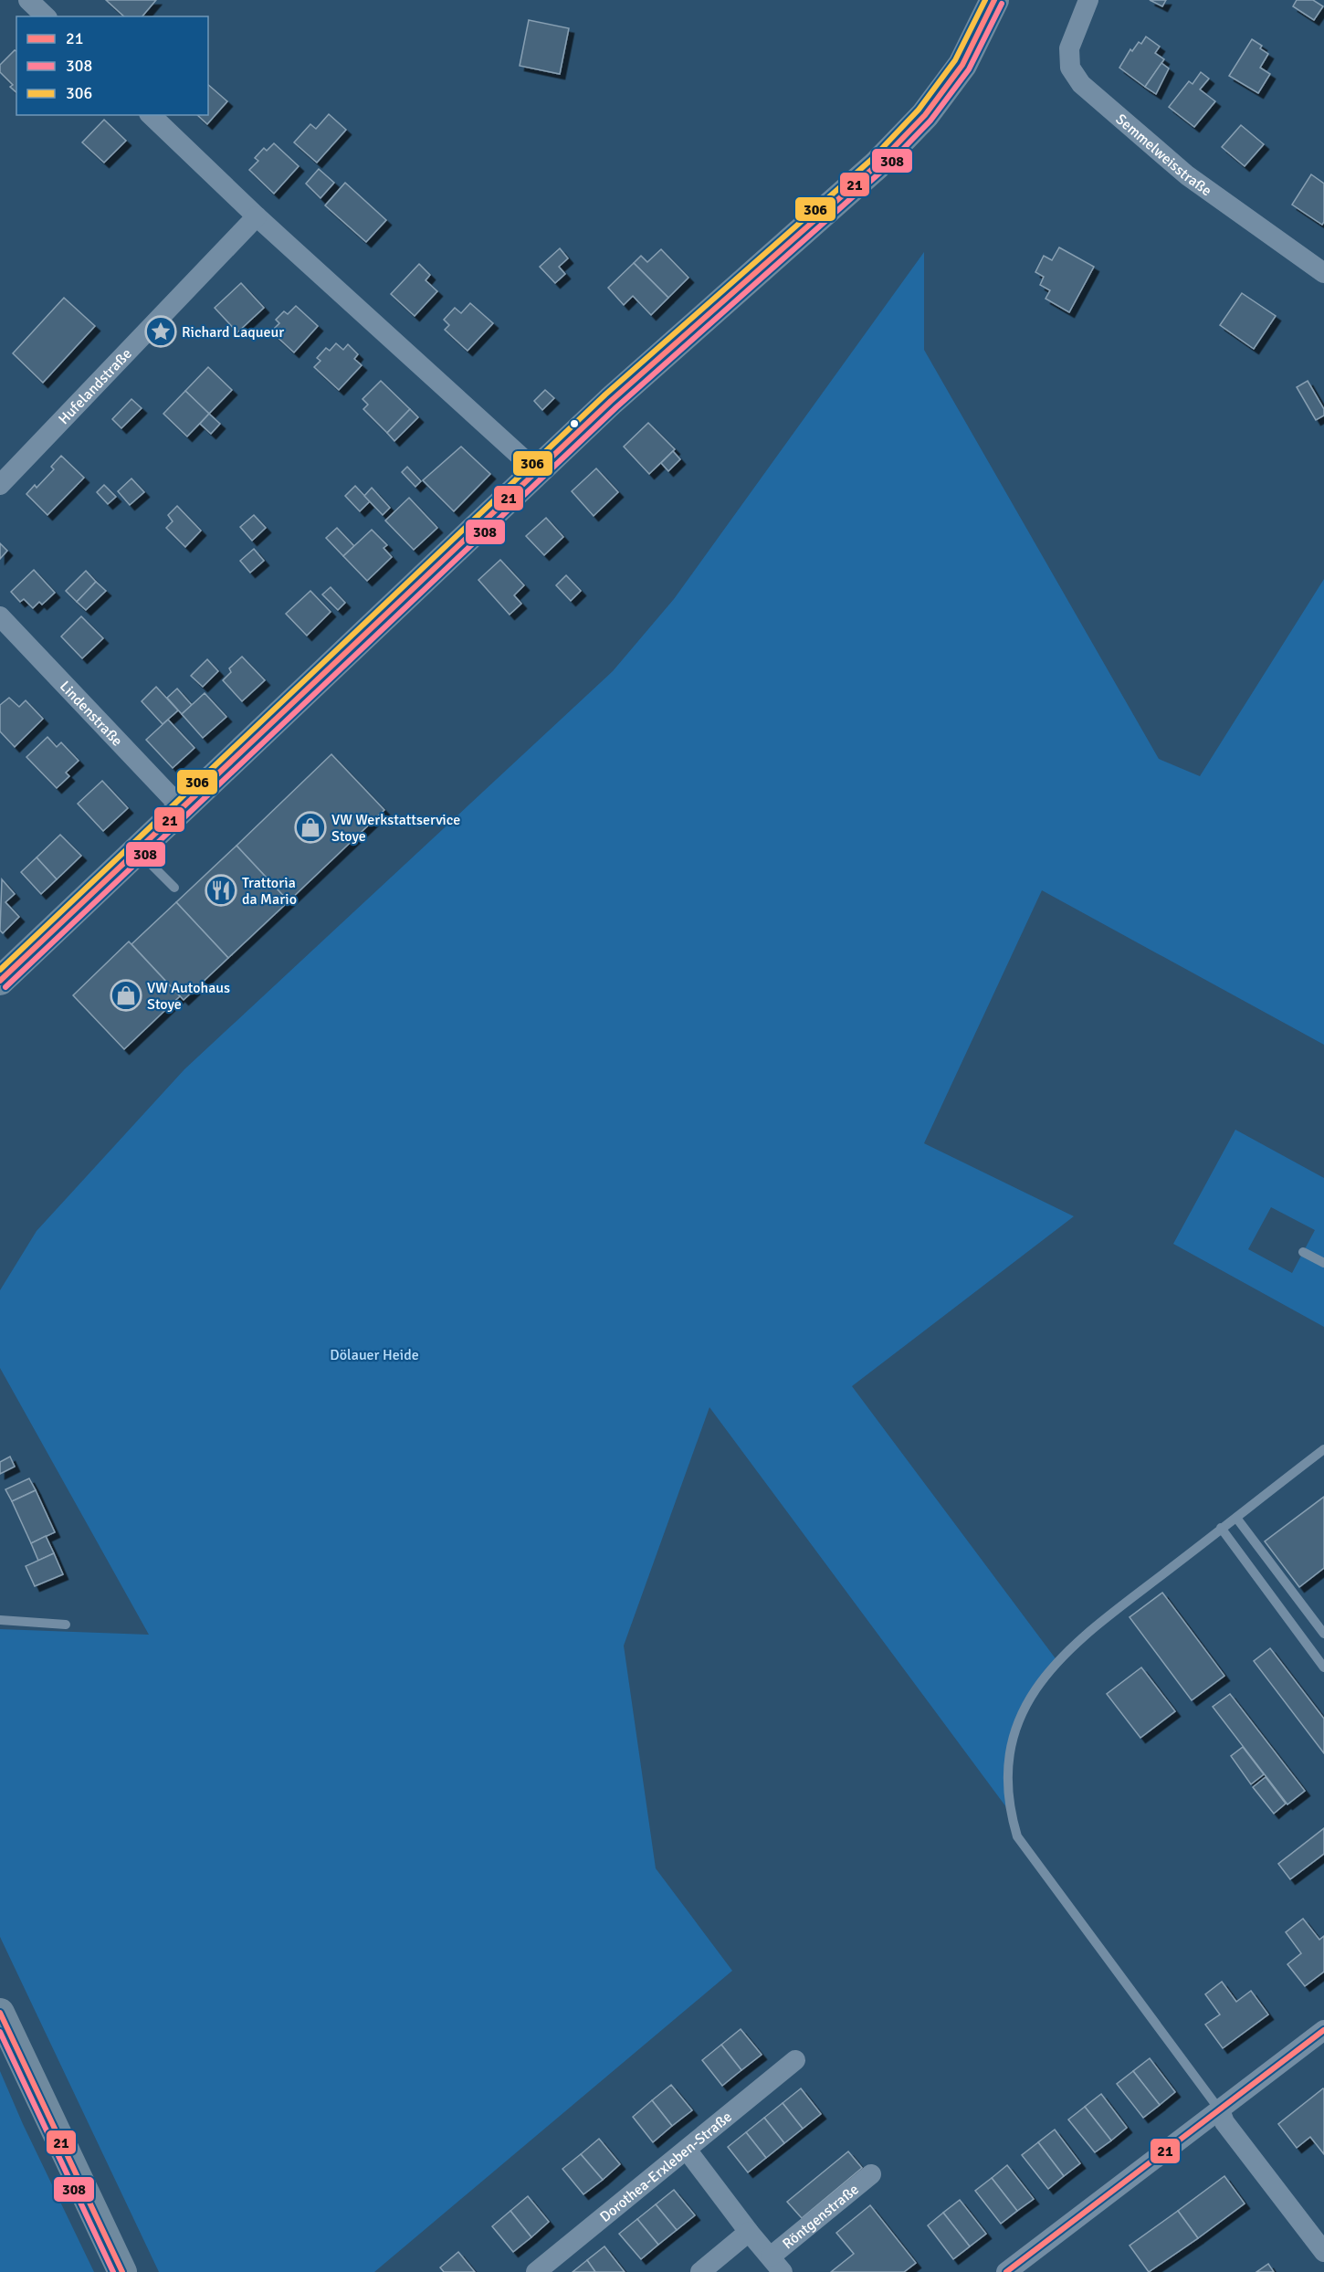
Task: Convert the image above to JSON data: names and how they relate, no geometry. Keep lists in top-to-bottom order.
{
  "streets": {
    "street": [
      "Semmelweisstraße",
      "Hufelandstraße",
      "Lindenstraße",
      "Dorothea-Erxleben-Straße",
      "Röntgenstraße"
    ]
  },
  "crossings": [
    ["Dorothea-Erxleben-Straße", "Röntgenstraße"]
  ],
  "parks": ["Dölauer Heide"],
  "places": {
    "place": ["Richard Laqueur"],
    "shop": ["VW Werkstattservice Stoye", "VW Autohaus Stoye"],
    "restaurant": ["Trattoria da Mario"]
  },
  "lines": ["transit line 21", "transit line 306", "transit line 308"],
  "legend": ["21", "308", "306"]
}
